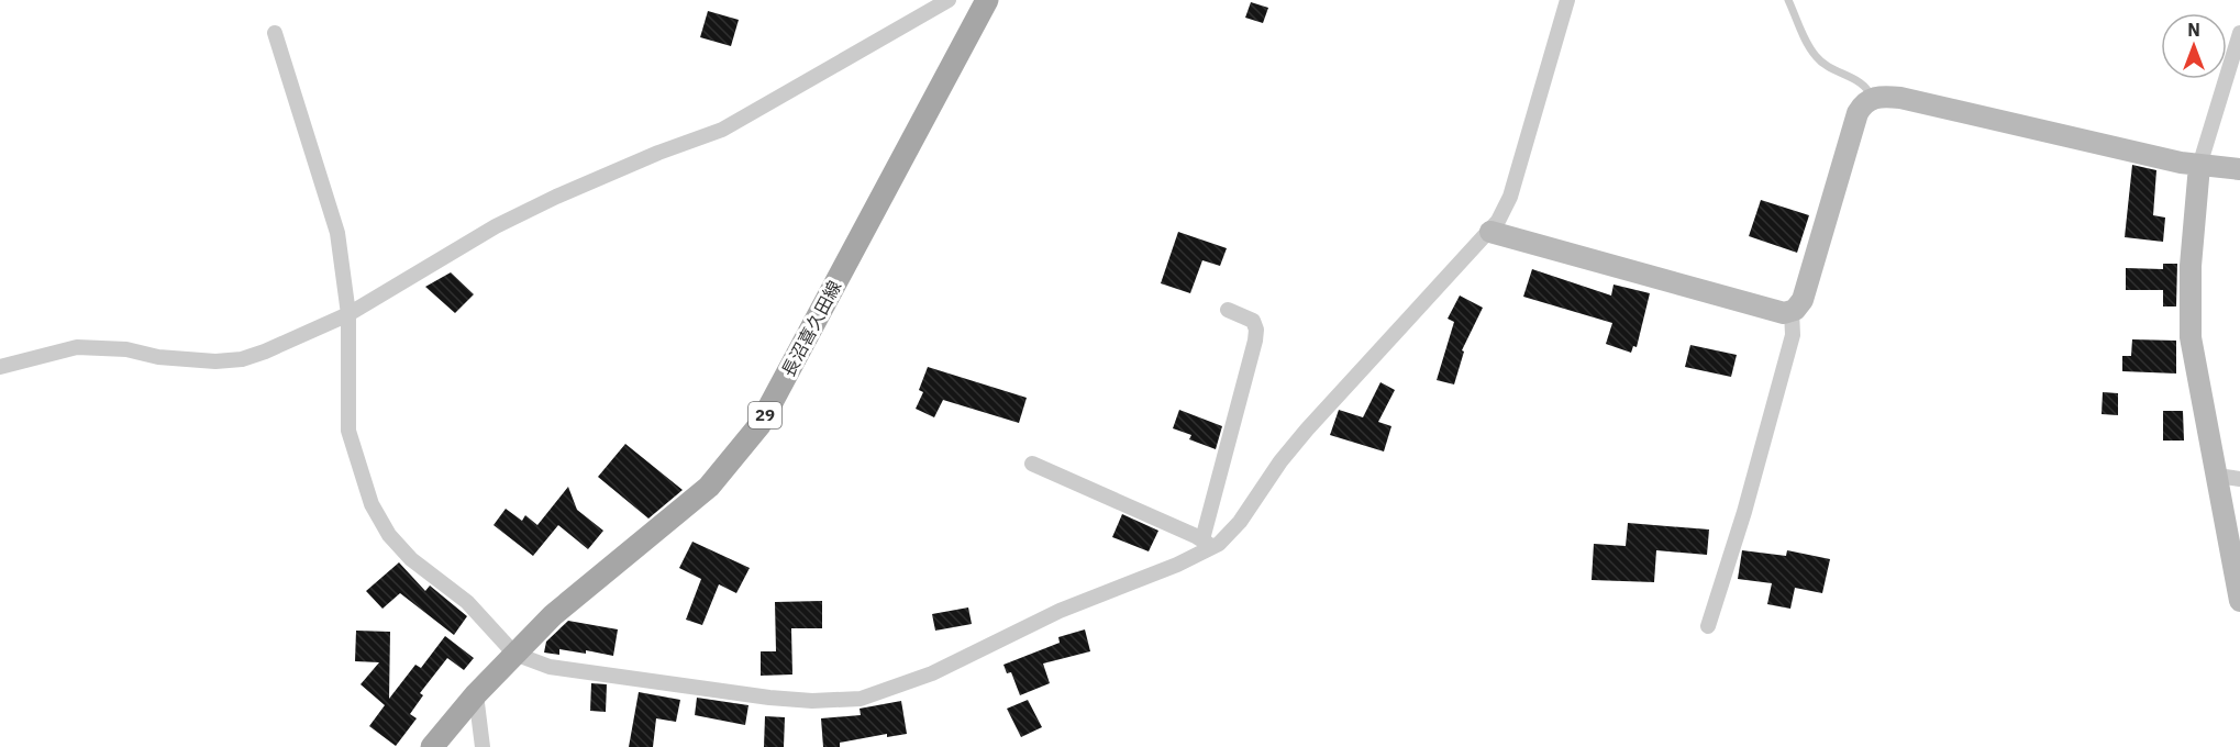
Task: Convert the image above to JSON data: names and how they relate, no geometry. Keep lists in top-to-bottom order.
{
  "streets": {
    "main road": ["長沼喜久田線", "29"]
  },
  "north": "top"
}
